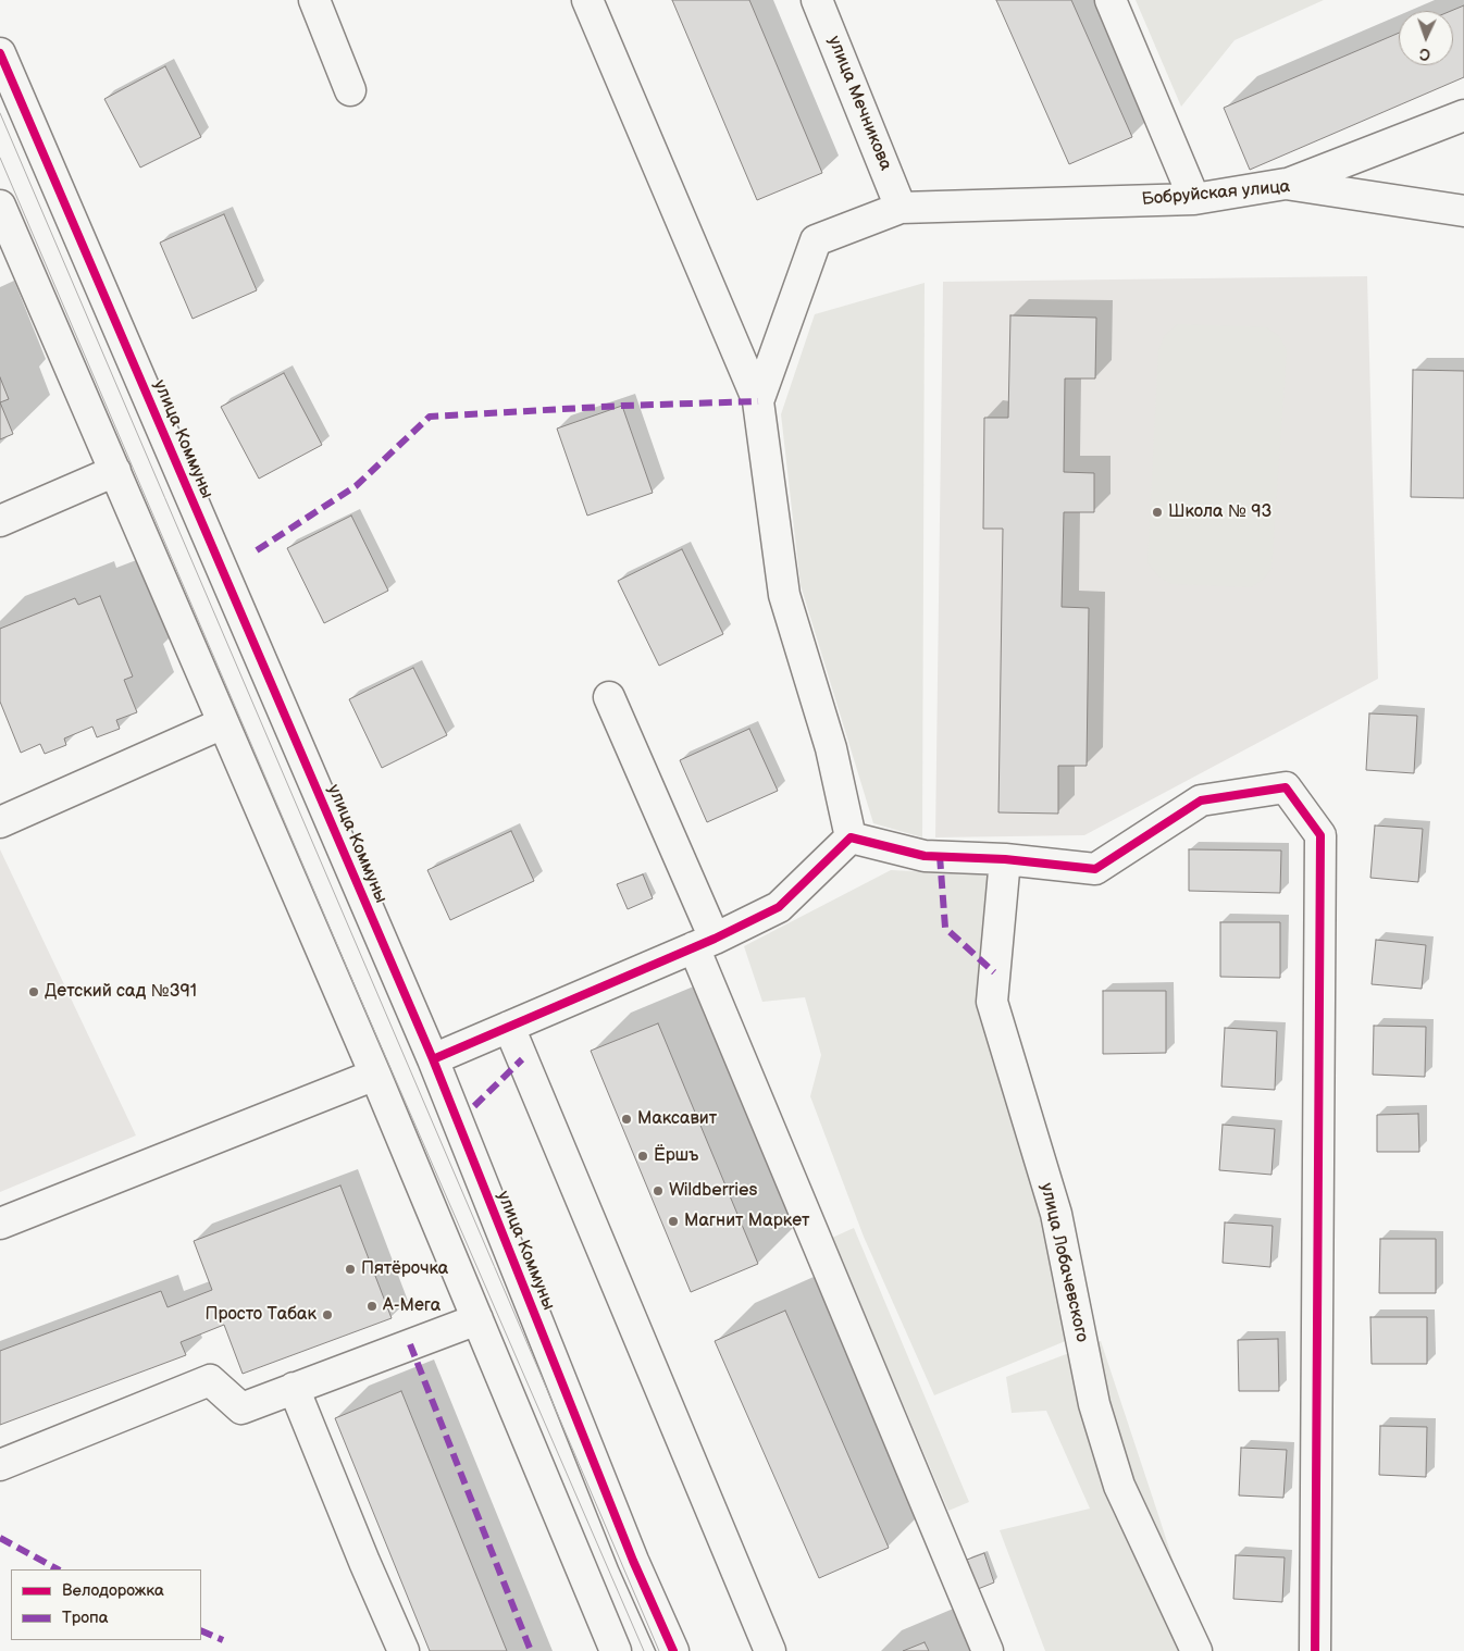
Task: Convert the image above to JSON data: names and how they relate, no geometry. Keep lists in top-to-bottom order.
{
  "streets": {
    "street": [
      "улица Мечникова",
      "Бобруйская улица",
      "улица Коммуны",
      "улица Лобачевского"
    ]
  },
  "crossings": [
    ["улица Мечникова", "Бобруйская улица"]
  ],
  "places": [
    "Школа № 93",
    "Детский сад №391",
    "Максавит",
    "Ёршъ",
    "Wildberries",
    "Магнит Маркет",
    "Пятёрочка",
    "А-Мега",
    "Просто Табак"
  ],
  "legend": ["Велодорожка", "Тропа"],
  "north": "bottom"
}
